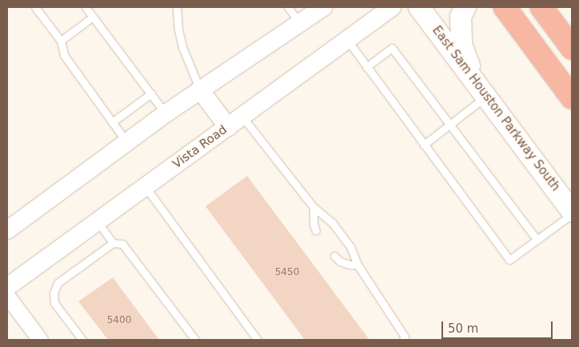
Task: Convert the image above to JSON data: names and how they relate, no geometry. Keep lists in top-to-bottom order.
{
  "streets": {
    "main road": ["East Sam Houston Parkway South"],
    "street": ["Vista Road"]
  },
  "house_numbers": ["5450", "5400"],
  "scale_bar": "50 m"
}
